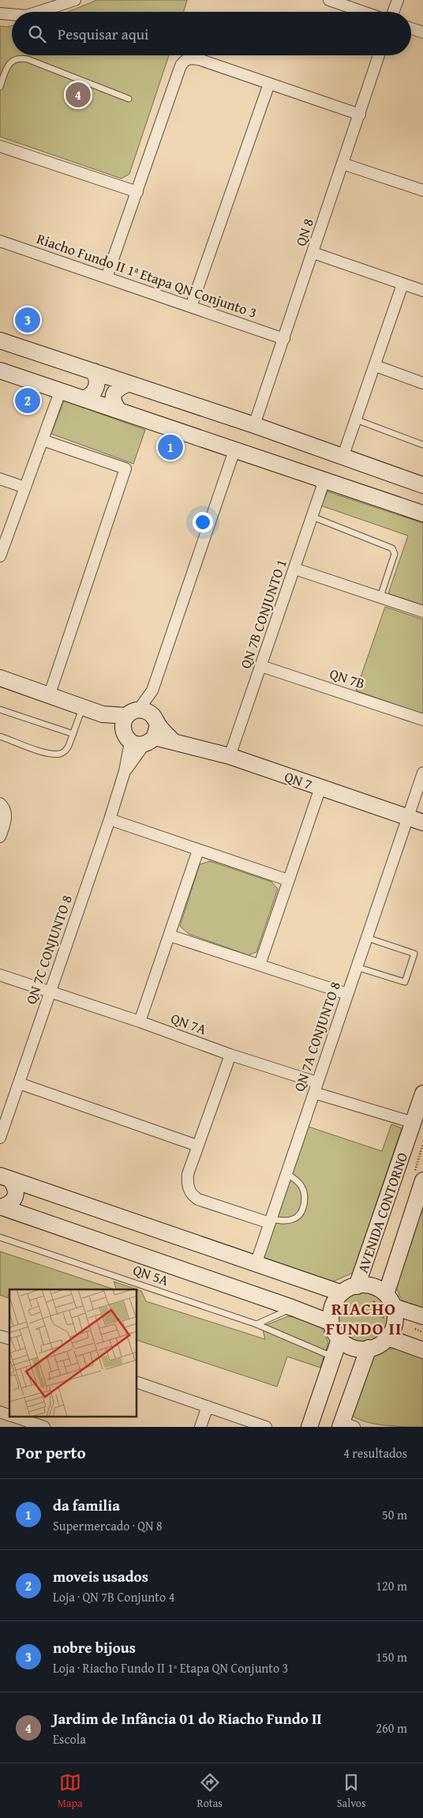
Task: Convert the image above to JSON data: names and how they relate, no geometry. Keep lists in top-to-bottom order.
{
  "streets": {
    "main road": ["QN 7", "AVENIDA CONTORNO"],
    "street": [
      "QN 8",
      "Riacho Fundo II 1ª Etapa QN Conjunto 3",
      "QN 7B CONJUNTO 1",
      "QN 7B",
      "QN 7C CONJUNTO 8",
      "QN 7A",
      "QN 7A CONJUNTO 8"
    ],
    "lane": ["QN 5A"]
  },
  "crossings": [
    ["QN 8", "Riacho Fundo II 1ª Etapa QN Conjunto 3"],
    ["QN 7B CONJUNTO 1", "QN 7B"],
    ["QN 7B CONJUNTO 1", "QN 7"],
    ["QN 7", "QN 7C CONJUNTO 8"],
    ["QN 7", "QN 7A CONJUNTO 8"],
    ["QN 7C CONJUNTO 8", "QN 7A"],
    ["QN 7A", "QN 7A CONJUNTO 8"],
    ["QN 7A", "AVENIDA CONTORNO"]
  ],
  "districts": ["RIACHO FUNDO II"],
  "page": {
    "search": "Pesquisar aqui",
    "pins": [
      "4",
      "3",
      "2",
      "1"
    ],
    "heading": ["Por perto", "4 resultados"],
    "list": [
      {
        "mark": "1",
        "name": "da familia",
        "note": "Supermercado · QN 8",
        "value": "50 m"
      },
      {
        "mark": "2",
        "name": "moveis usados",
        "note": "Loja · QN 7B Conjunto 4",
        "value": "120 m"
      },
      {
        "mark": "3",
        "name": "nobre bijous",
        "note": "Loja · Riacho Fundo II 1ª Etapa QN Conjunto 3",
        "value": "150 m"
      },
      {
        "mark": "4",
        "name": "Jardim de Infância 01 do Riacho Fundo II",
        "note": "Escola",
        "value": "260 m"
      }
    ],
    "nav": ["Mapa", "Rotas", "Salvos"]
  }
}
